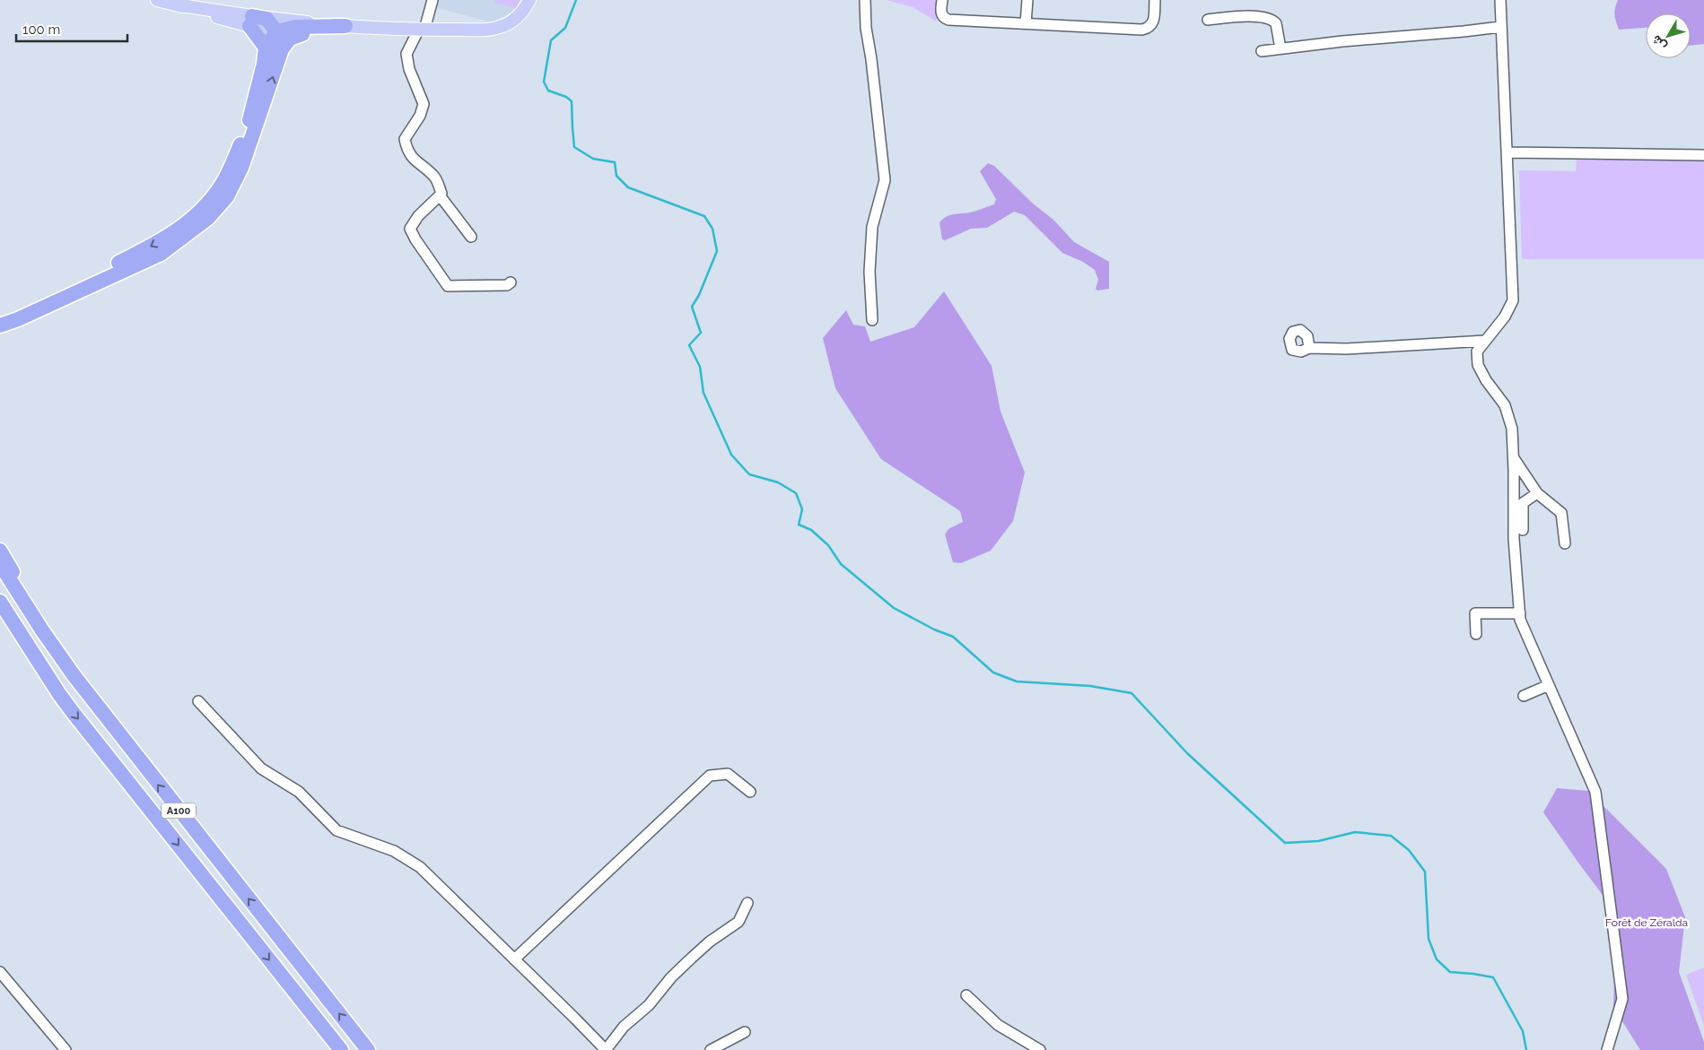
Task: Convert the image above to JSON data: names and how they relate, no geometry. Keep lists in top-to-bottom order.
{
  "streets": {
    "highway": ["A100"]
  },
  "parks": ["Forêt de Zéralda"],
  "scale_bar": "100 m",
  "north": "bottom left"
}
